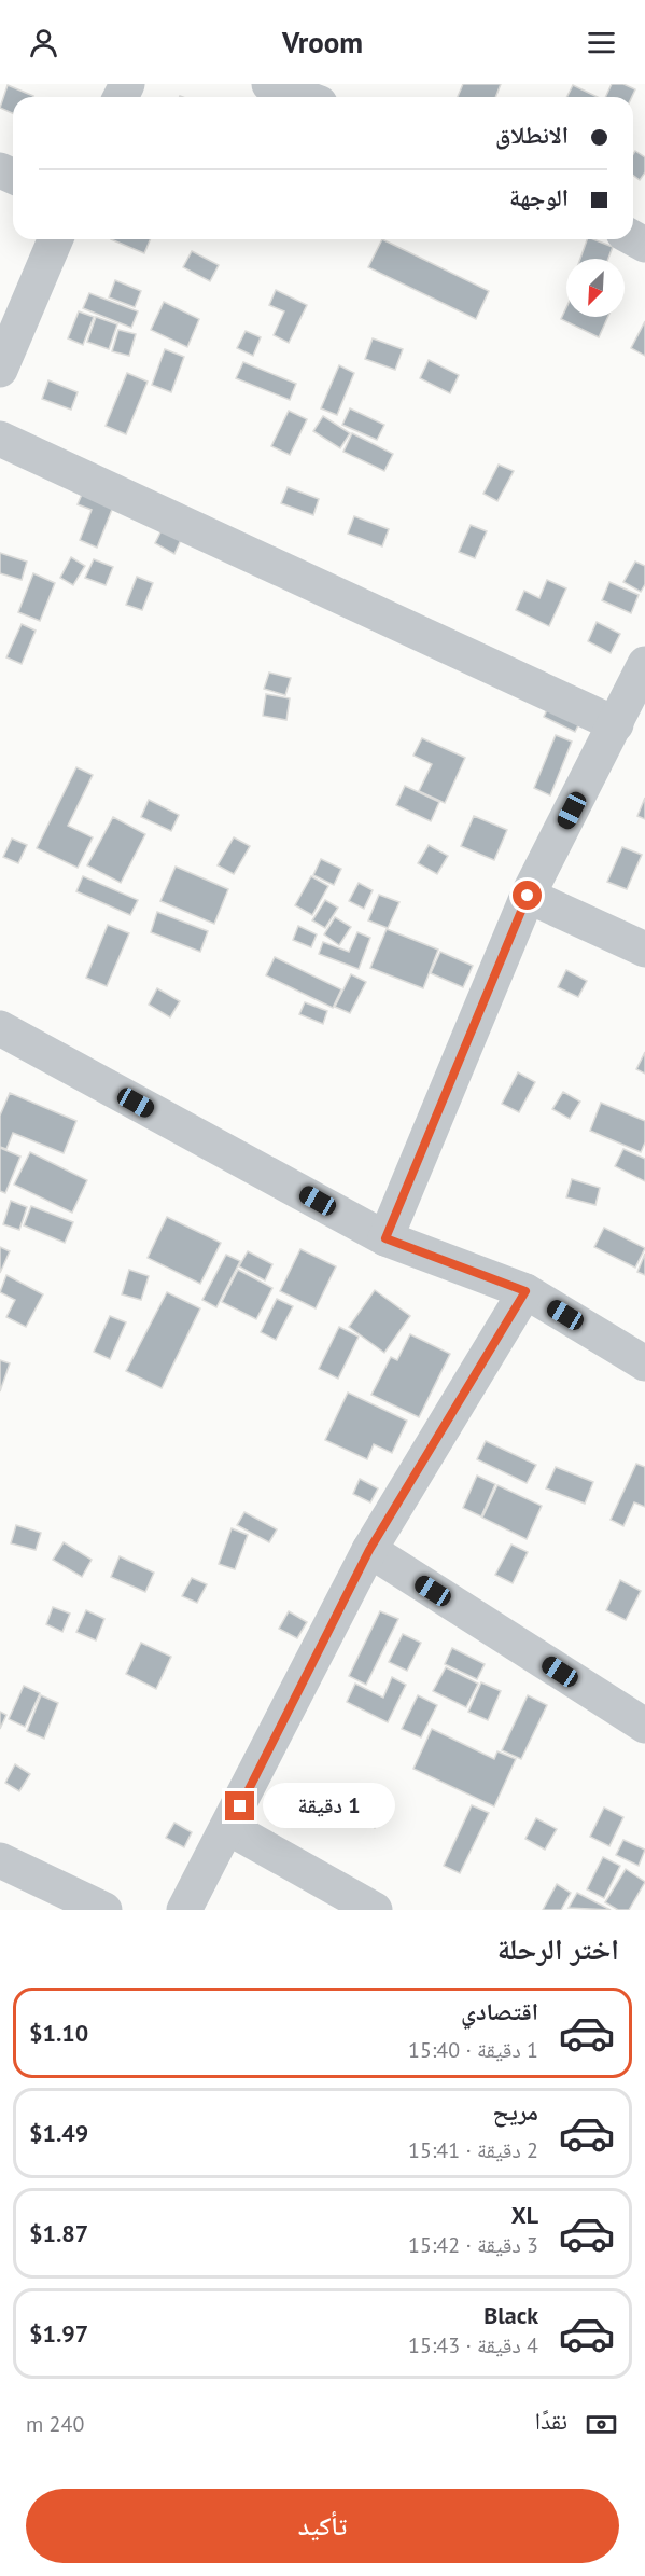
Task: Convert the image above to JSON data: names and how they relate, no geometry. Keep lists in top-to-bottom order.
{
  "north": "bottom left",
  "page": {
    "header": "Vroom",
    "banner": ["الانطلاق", "الوجهة"],
    "bubble": "1 دقيقة",
    "heading": "اختر الرحلة",
    "list": [
      {
        "name": "اقتصادي",
        "note": "1 دقيقة · 15:40",
        "value": "$1.10"
      },
      {
        "name": "مريح",
        "note": "2 دقيقة · 15:41",
        "value": "$1.49"
      },
      {
        "name": "XL",
        "note": "3 دقيقة · 15:42",
        "value": "$1.87"
      },
      {
        "name": "Black",
        "note": "4 دقيقة · 15:43",
        "value": "$1.97"
      }
    ],
    "pay": ["نقدًا", "240 m"],
    "buttons": "تأكيد"
  }
}
